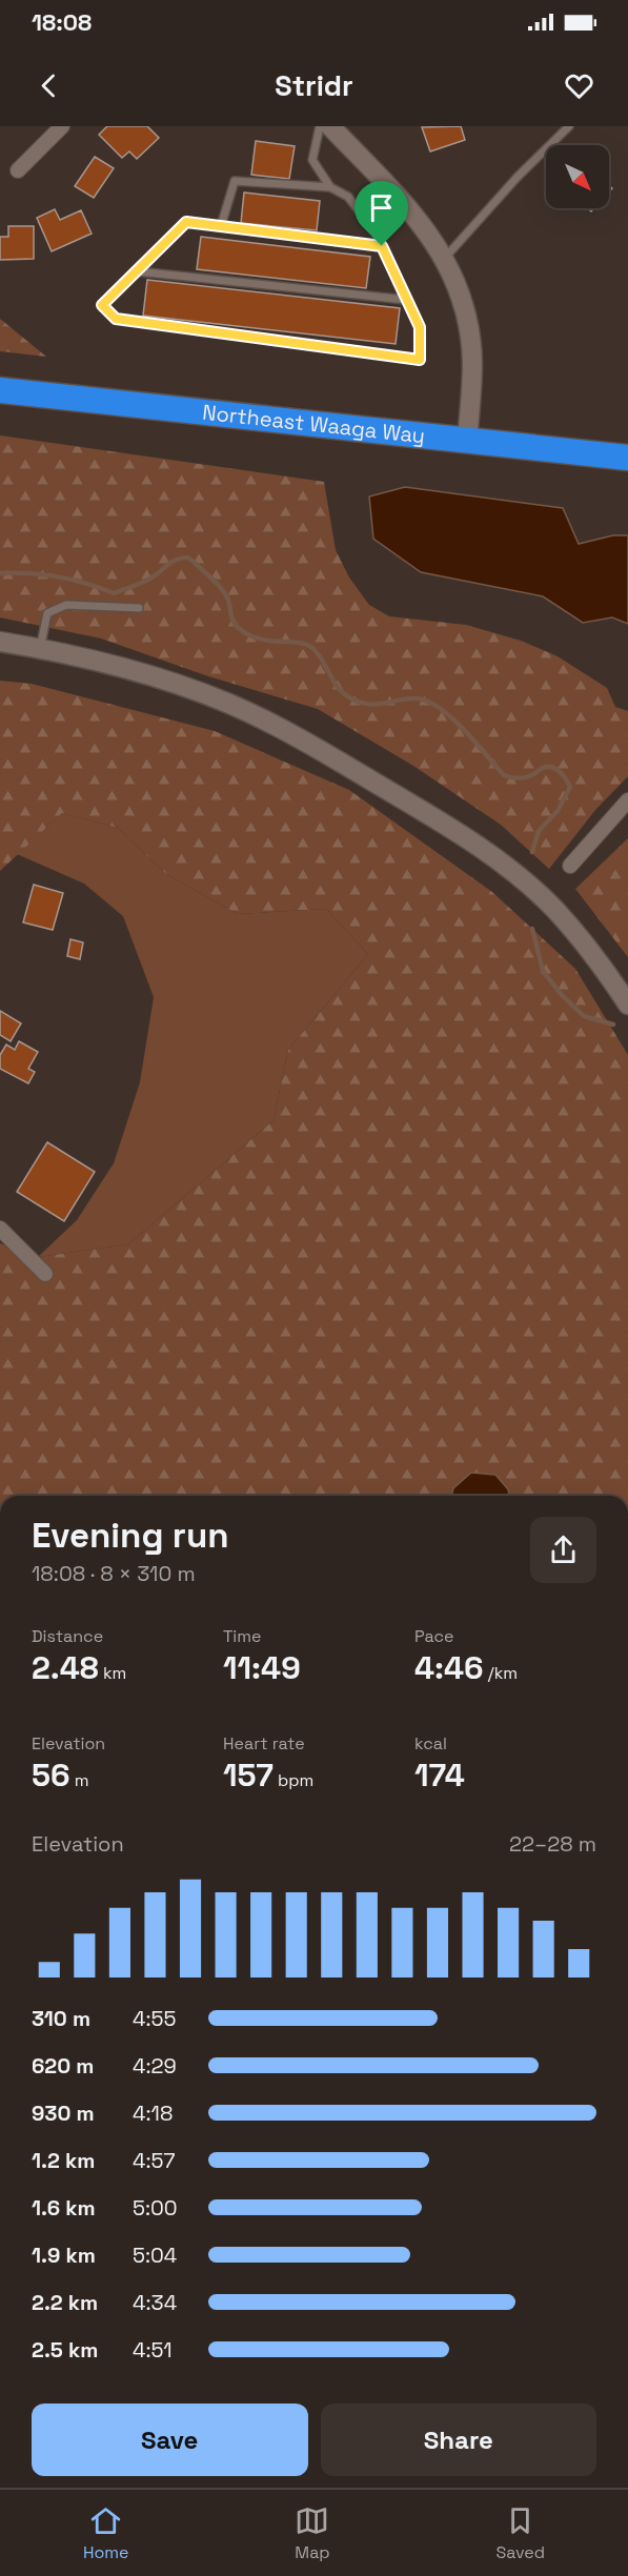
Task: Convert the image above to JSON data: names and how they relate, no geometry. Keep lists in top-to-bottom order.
{
  "streets": {
    "highway": ["Northeast Waaga Way"]
  },
  "north": "bottom right",
  "page": {
    "status": "18:08",
    "header": "Stridr",
    "heading": ["Evening run", "18:08 · 8 × 310 m"],
    "stats": [
      ["Distance", "2.48 km"],
      ["Time", "11:49"],
      ["Pace", "4:46 /km"],
      ["Elevation", "56 m"],
      ["Heart rate", "157 bpm"],
      ["kcal", "174"]
    ],
    "chart": ["Elevation", "22–28 m"],
    "list": [
      {
        "name": "310 m",
        "note": "4:55"
      },
      {
        "name": "620 m",
        "note": "4:29"
      },
      {
        "name": "930 m",
        "note": "4:18"
      },
      {
        "name": "1.2 km",
        "note": "4:57"
      },
      {
        "name": "1.6 km",
        "note": "5:00"
      },
      {
        "name": "1.9 km",
        "note": "5:04"
      },
      {
        "name": "2.2 km",
        "note": "4:34"
      },
      {
        "name": "2.5 km",
        "note": "4:51"
      }
    ],
    "buttons": ["Save", "Share"],
    "tabs": ["Home", "Map", "Saved"]
  }
}
